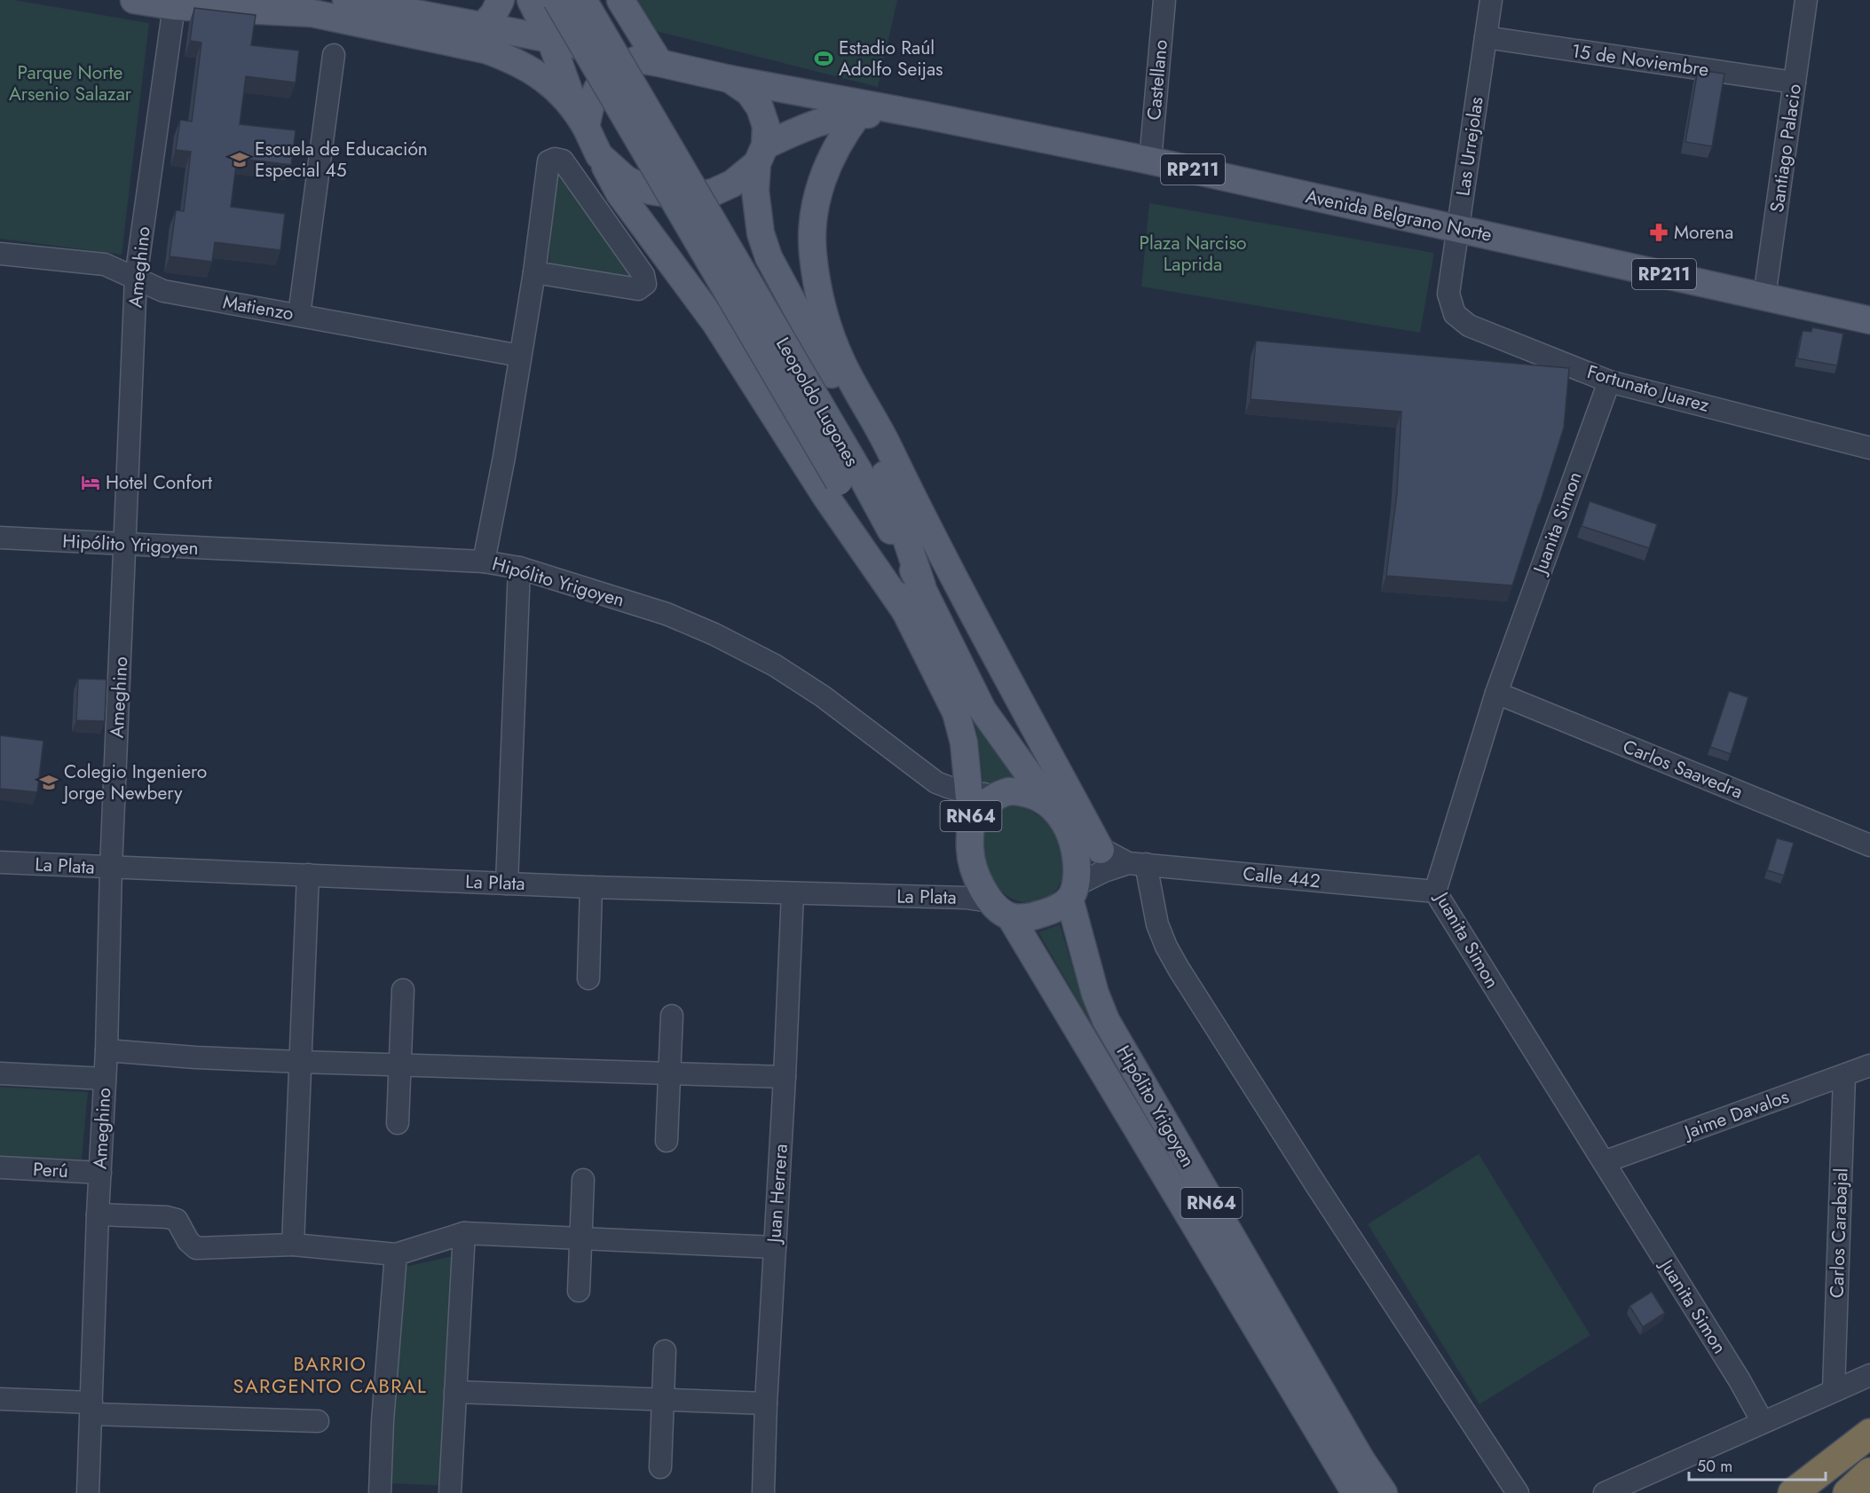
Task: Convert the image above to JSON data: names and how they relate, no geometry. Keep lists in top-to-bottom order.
{
  "streets": {
    "main road": [
      "RP211",
      "Avenida Belgrano Norte",
      "Leopoldo Lugones",
      "Hipólito Yrigoyen",
      "RN64"
    ],
    "street": [
      "15 de Noviembre",
      "Castellano",
      "Las Urrejolas",
      "Santiago Palacio",
      "Ameghino",
      "Matienzo",
      "Fortunato Juarez",
      "Juanita Simon",
      "Carlos Saavedra",
      "La Plata",
      "Calle 442",
      "Jaime Davalos",
      "Perú",
      "Juan Herrera",
      "Carlos Carabajal"
    ]
  },
  "crossings": [
    ["15 de Noviembre", "Las Urrejolas"],
    ["15 de Noviembre", "Santiago Palacio"],
    ["Castellano", "Avenida Belgrano Norte"],
    ["Las Urrejolas", "Avenida Belgrano Norte"],
    ["Las Urrejolas", "Fortunato Juarez"],
    ["Santiago Palacio", "Avenida Belgrano Norte"],
    ["Ameghino", "Matienzo"],
    ["Ameghino", "Hipólito Yrigoyen"],
    ["Ameghino", "La Plata"],
    ["Ameghino", "Perú"],
    ["Fortunato Juarez", "Juanita Simon"],
    ["Leopoldo Lugones", "Hipólito Yrigoyen"],
    ["Leopoldo Lugones", "RN64"],
    ["Leopoldo Lugones", "La Plata"],
    ["Leopoldo Lugones", "Calle 442"],
    ["Juanita Simon", "Carlos Saavedra"],
    ["Juanita Simon", "Calle 442"],
    ["Juanita Simon", "Jaime Davalos"],
    ["Hipólito Yrigoyen", "RN64"],
    ["Hipólito Yrigoyen", "La Plata"],
    ["Hipólito Yrigoyen", "Calle 442"],
    ["RN64", "La Plata"],
    ["RN64", "Calle 442"],
    ["La Plata", "Calle 442"],
    ["La Plata", "Juan Herrera"],
    ["Jaime Davalos", "Carlos Carabajal"]
  ],
  "districts": ["BARRIO SARGENTO CABRAL"],
  "parks": ["Parque Norte Arsenio Salazar", "Plaza Narciso Laprida"],
  "places": {
    "sports": ["Estadio Raúl Adolfo Seijas"],
    "school or university": ["Escuela de Educación Especial 45", "Colegio Ingeniero Jorge Newbery"],
    "pharmacy": ["Morena"],
    "hotel": ["Hotel Confort"]
  },
  "scale_bar": "50 m"
}
